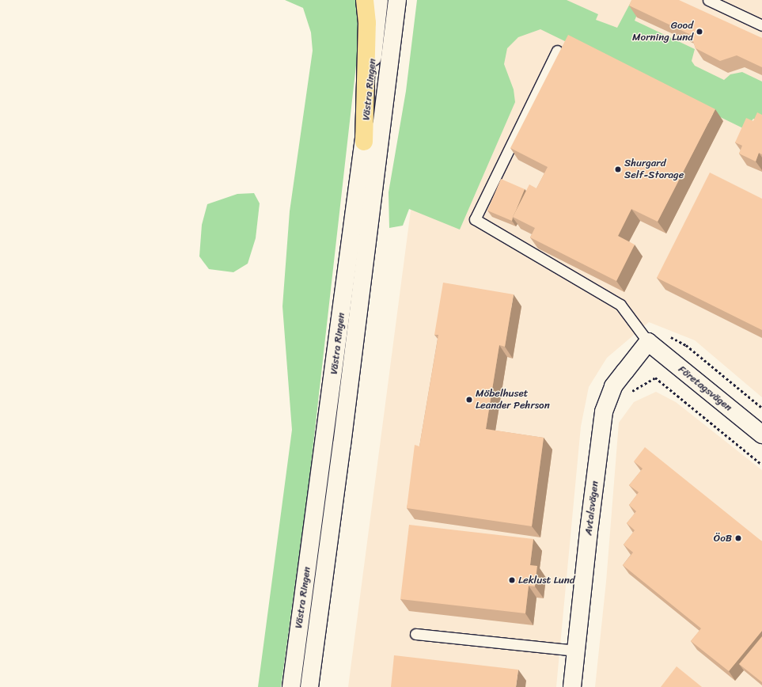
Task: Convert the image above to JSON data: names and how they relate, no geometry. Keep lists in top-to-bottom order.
{
  "streets": {
    "main road": ["Västra Ringen", "Företagsvägen", "Avtalsvägen"]
  },
  "crossings": [
    ["Företagsvägen", "Avtalsvägen"]
  ],
  "places": [
    "Good Morning Lund",
    "Shurgard Self-Storage",
    "Möbelhuset Leander Pehrson",
    "ÖoB",
    "Leklust Lund"
  ]
}
